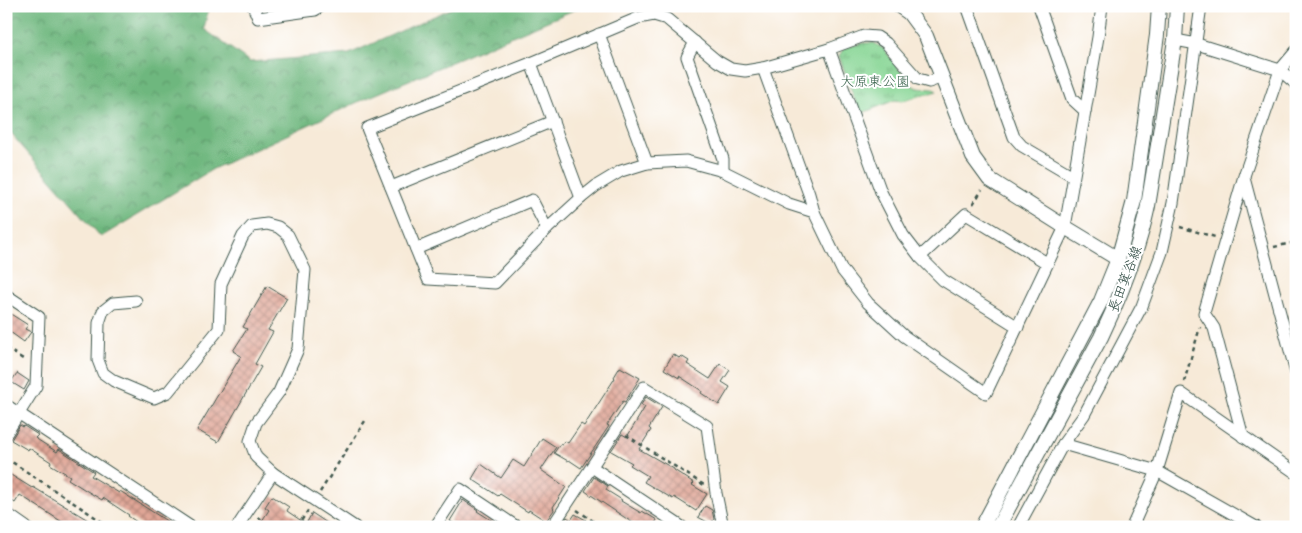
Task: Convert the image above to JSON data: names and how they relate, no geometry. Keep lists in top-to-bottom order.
{
  "streets": {
    "street": ["長田箕谷線"]
  },
  "parks": ["大原東公園"]
}
